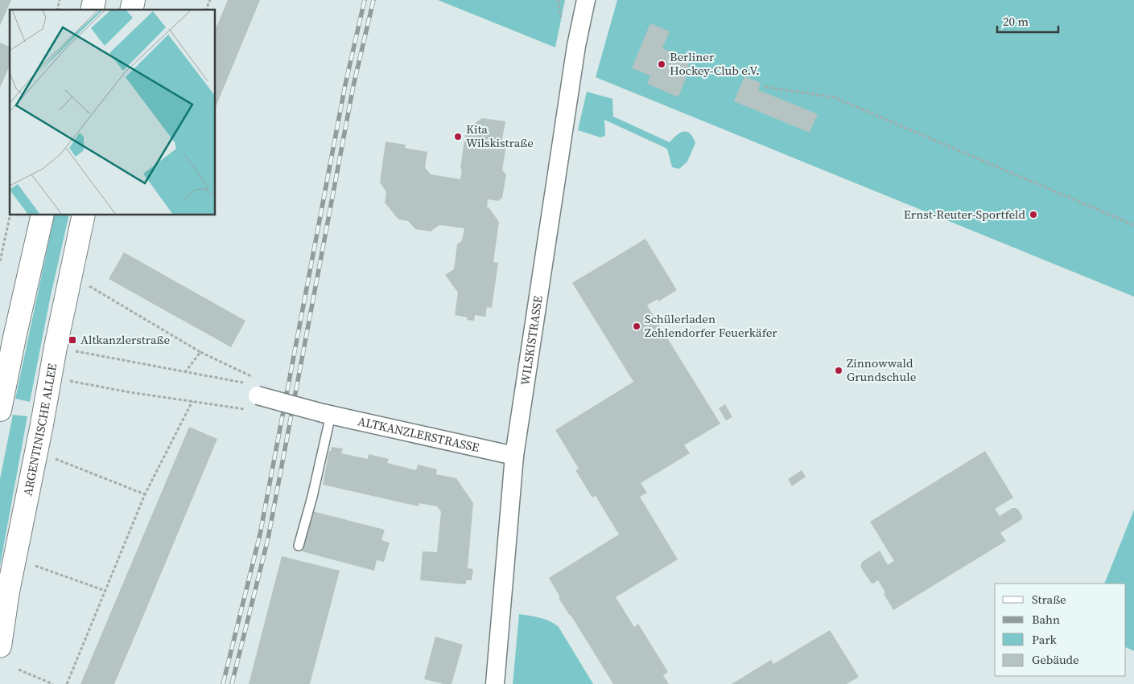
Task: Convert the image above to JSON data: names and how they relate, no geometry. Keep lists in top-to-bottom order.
{
  "streets": {
    "main road": ["ARGENTINISCHE ALLEE"],
    "street": ["WILSKISTRASSE", "ALTKANZLERSTRASSE"]
  },
  "crossings": [
    ["WILSKISTRASSE", "ALTKANZLERSTRASSE"]
  ],
  "places": {
    "other": [
      "Berliner Hockey-Club e.V.",
      "Kita Wilskistraße",
      "Ernst-Reuter-Sportfeld",
      "Schülerladen Zehlendorfer Feuerkäfer",
      "Zinnowwald Grundschule"
    ],
    "transit": ["Altkanzlerstraße"]
  },
  "legend": [
    "Straße",
    "Bahn",
    "Park",
    "Gebäude"
  ],
  "scale_bar": "20 m"
}
